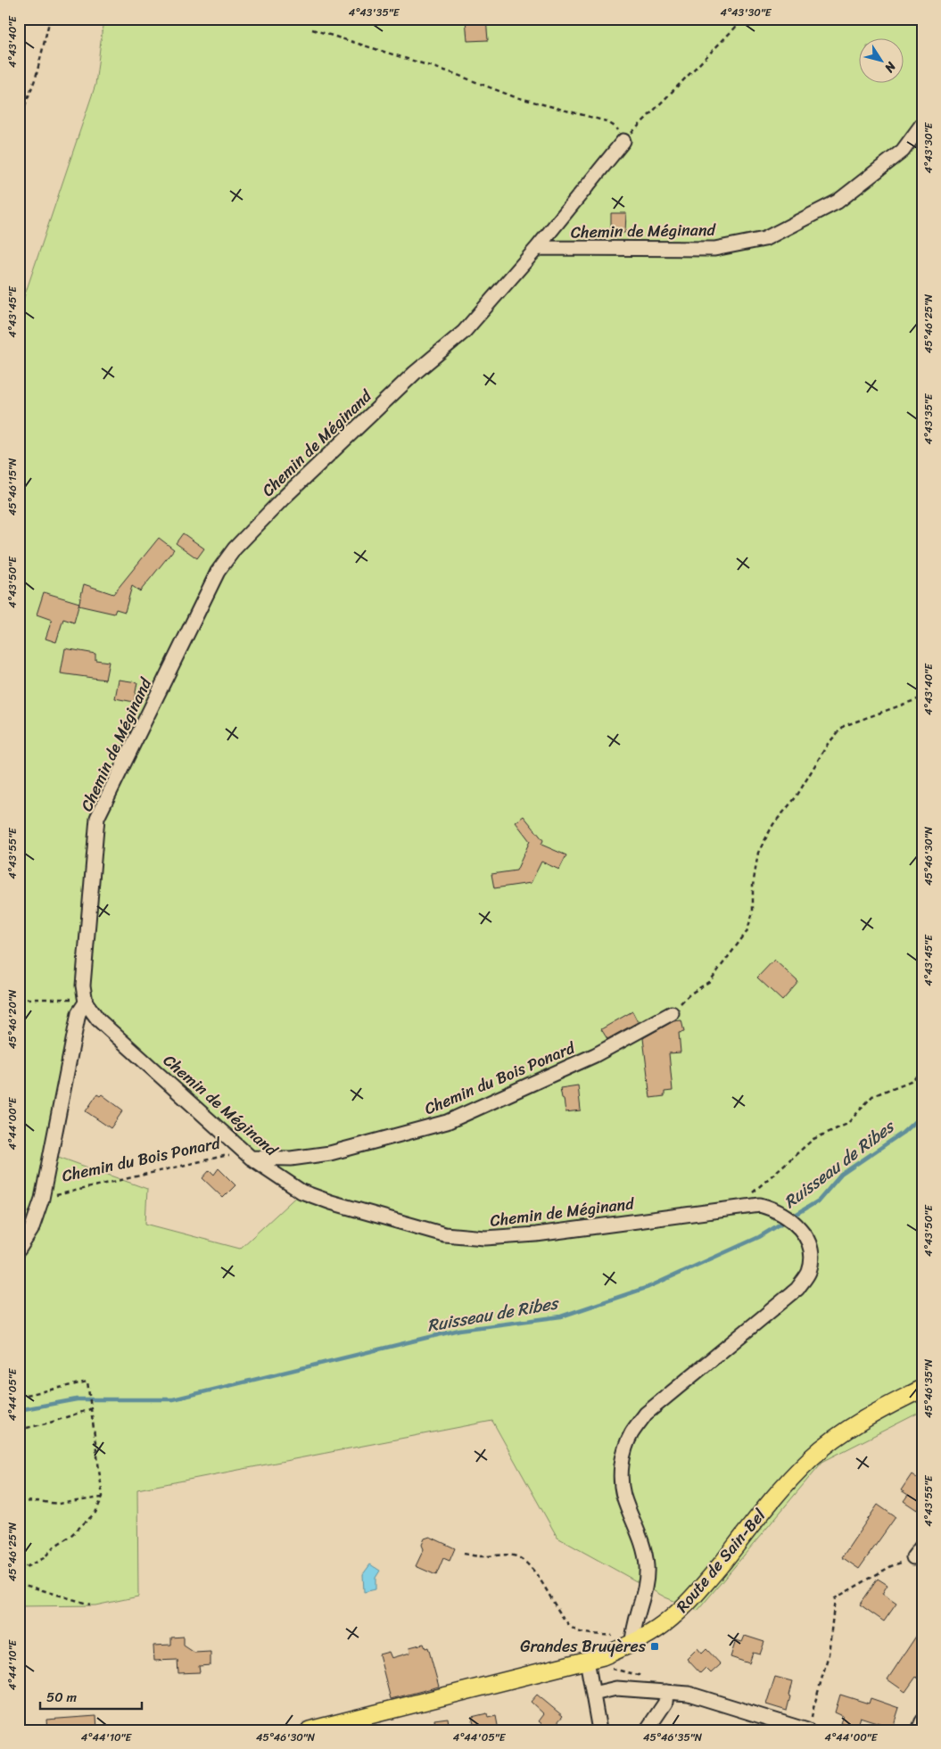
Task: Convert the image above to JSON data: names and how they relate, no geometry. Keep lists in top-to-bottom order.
{
  "streets": {
    "main road": ["Route de Sain-Bel"],
    "street": ["Chemin de Méginand", "Chemin du Bois Ponard"]
  },
  "crossings": [
    ["Chemin de Méginand", "Chemin du Bois Ponard"],
    ["Chemin de Méginand", "Route de Sain-Bel"]
  ],
  "water": ["Ruisseau de Ribes"],
  "places": {
    "transit": ["Grandes Bruyères"]
  },
  "scale_bar": "50 m",
  "north": "bottom right",
  "coordinates": [
    "4°43'35\"E",
    "4°43'30\"E",
    "4°43'40\"E",
    "4°43'45\"E",
    "45°46'25\"N",
    "45°46'15\"N",
    "4°43'50\"E",
    "4°43'55\"E",
    "45°46'30\"N",
    "45°46'20\"N",
    "4°44'00\"E",
    "45°46'35\"N",
    "4°44'05\"E",
    "4°44'10\"E"
  ]
}
